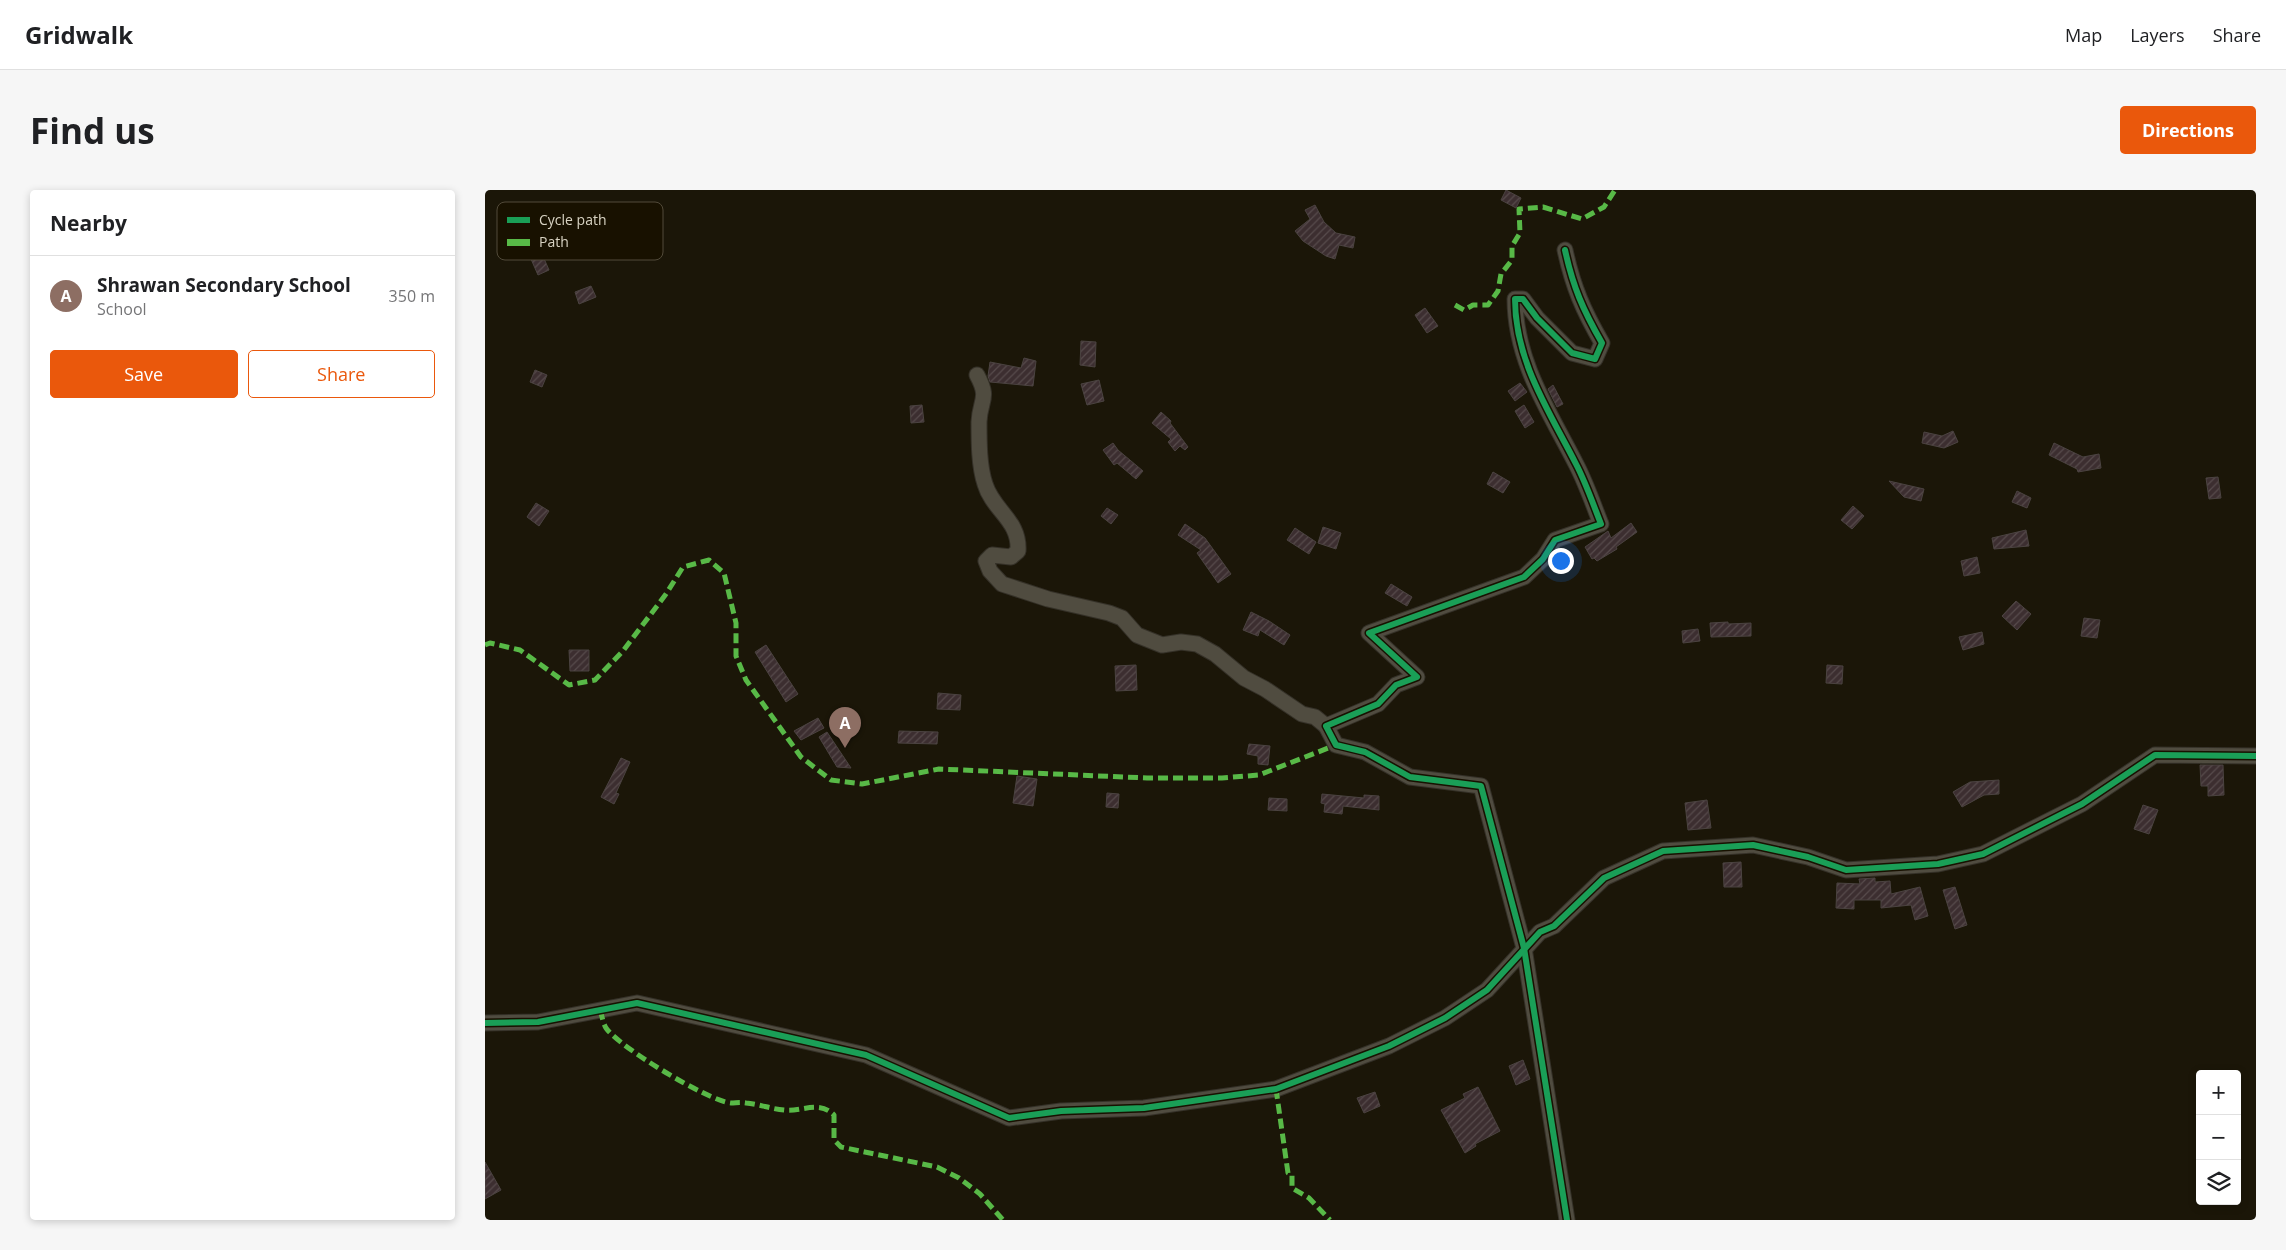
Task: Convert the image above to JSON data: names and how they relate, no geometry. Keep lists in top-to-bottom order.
{
  "legend": ["Cycle path", "Path"],
  "page": {
    "header": "Gridwalk",
    "nav": ["Map", "Layers", "Share"],
    "buttons": [
      "Directions",
      ["Save", "Share"]
    ],
    "title": "Find us",
    "heading": "Nearby",
    "list": [
      {
        "mark": "A",
        "name": "Shrawan Secondary School",
        "note": "School",
        "value": "350 m"
      }
    ],
    "pins": "A",
    "map_buttons": ["+", "−"]
  }
}
